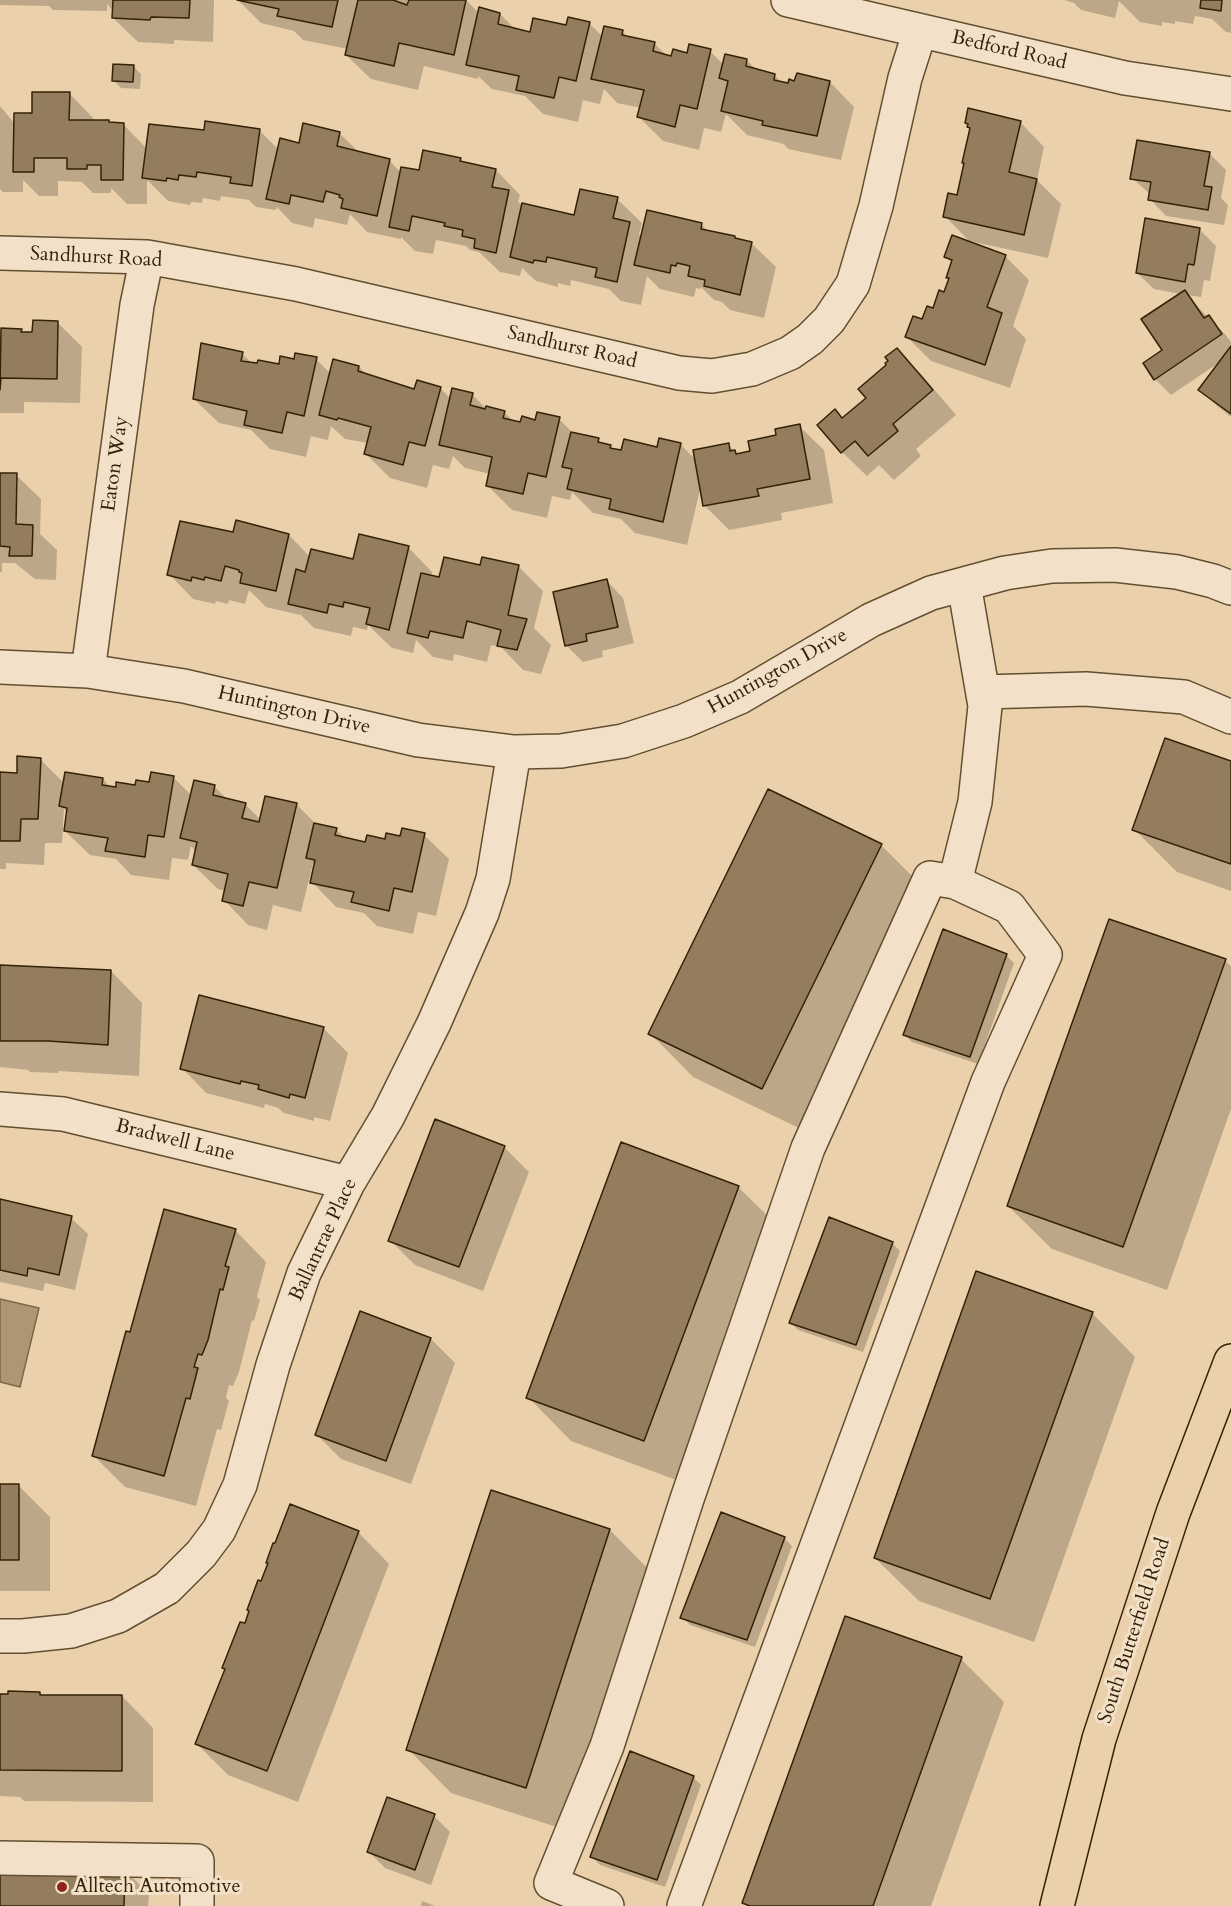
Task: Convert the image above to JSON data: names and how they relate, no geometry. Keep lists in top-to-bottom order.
{
  "streets": {
    "main road": ["South Butterfield Road"],
    "street": [
      "Bedford Road",
      "Sandhurst Road",
      "Eaton Way",
      "Huntington Drive",
      "Bradwell Lane",
      "Ballantrae Place"
    ]
  },
  "crossings": [
    ["Bedford Road", "Sandhurst Road"],
    ["Sandhurst Road", "Eaton Way"],
    ["Eaton Way", "Huntington Drive"],
    ["Huntington Drive", "Ballantrae Place"],
    ["Bradwell Lane", "Ballantrae Place"]
  ],
  "places": ["Alltech Automotive"]
}
